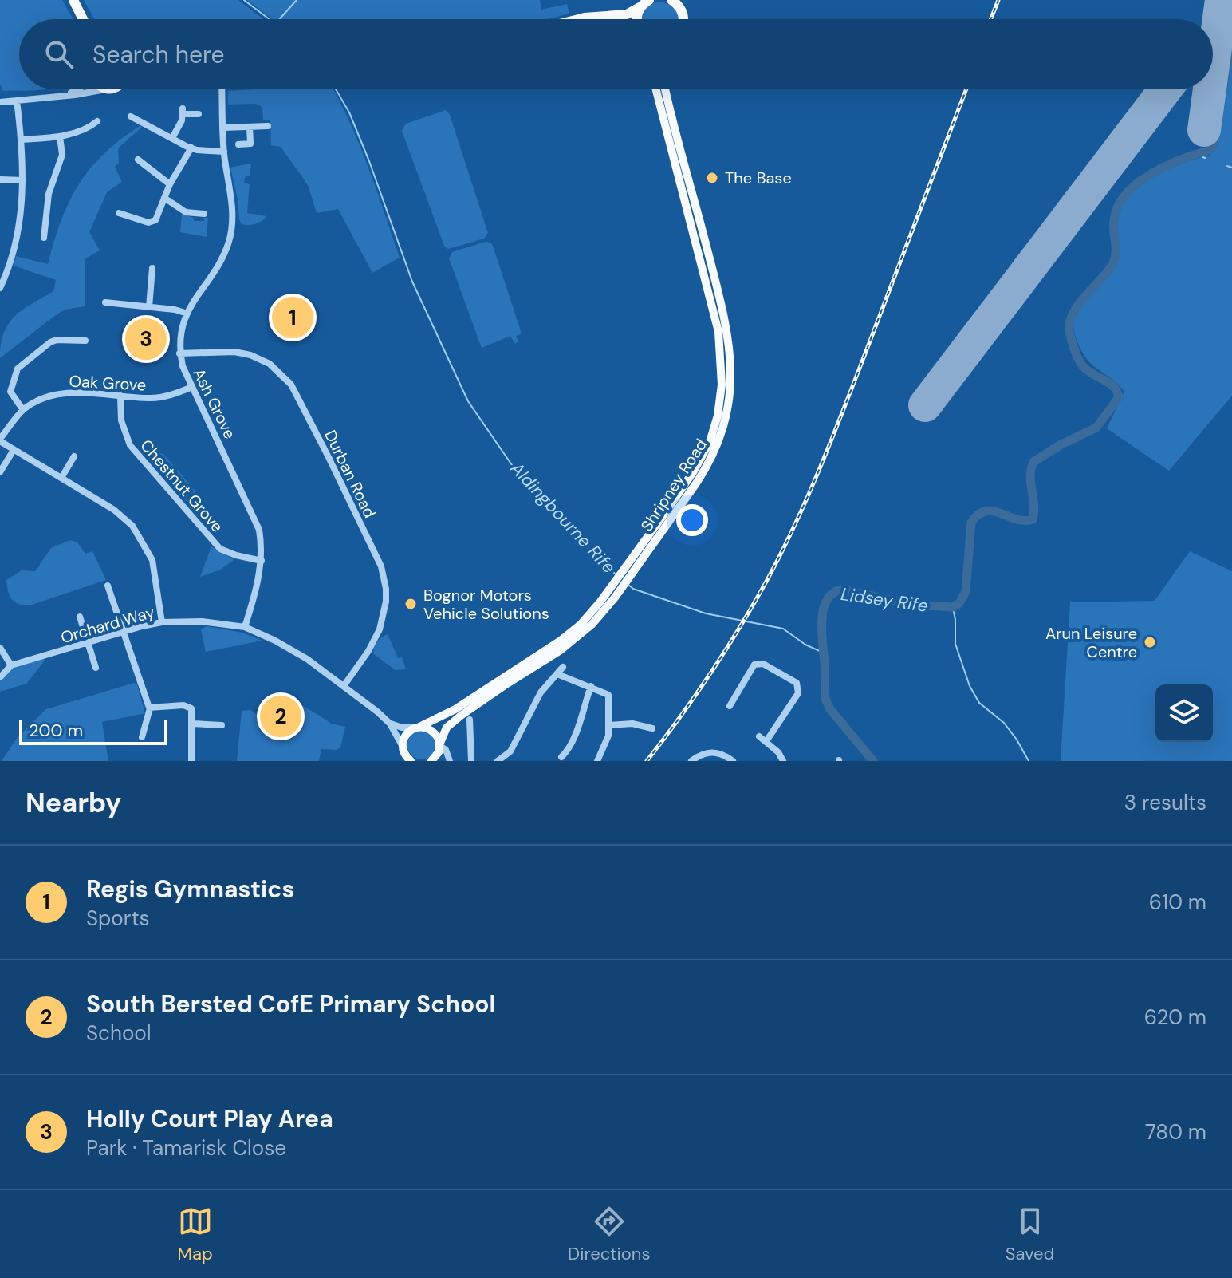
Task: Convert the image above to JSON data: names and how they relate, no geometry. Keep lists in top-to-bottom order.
{
  "streets": {
    "main road": ["Shripney Road"],
    "street": [
      "Oak Grove",
      "Ash Grove",
      "Durban Road",
      "Chestnut Grove",
      "Orchard Way"
    ]
  },
  "crossings": [
    ["Oak Grove", "Ash Grove"],
    ["Oak Grove", "Chestnut Grove"],
    ["Ash Grove", "Durban Road"],
    ["Ash Grove", "Chestnut Grove"],
    ["Ash Grove", "Orchard Way"],
    ["Durban Road", "Orchard Way"]
  ],
  "water": ["Aldingbourne Rife", "Lidsey Rife"],
  "places": ["The Base", "Bognor Motors Vehicle Solutions", "Arun Leisure Centre"],
  "scale_bar": "200 m",
  "page": {
    "search": "Search here",
    "pins": ["1", "3", "2"],
    "scale": "200 m",
    "heading": ["Nearby", "3 results"],
    "list": [
      {
        "mark": "1",
        "name": "Regis Gymnastics",
        "note": "Sports",
        "value": "610 m"
      },
      {
        "mark": "2",
        "name": "South Bersted CofE Primary School",
        "note": "School",
        "value": "620 m"
      },
      {
        "mark": "3",
        "name": "Holly Court Play Area",
        "note": "Park · Tamarisk Close",
        "value": "780 m"
      }
    ],
    "nav": ["Map", "Directions", "Saved"]
  }
}
